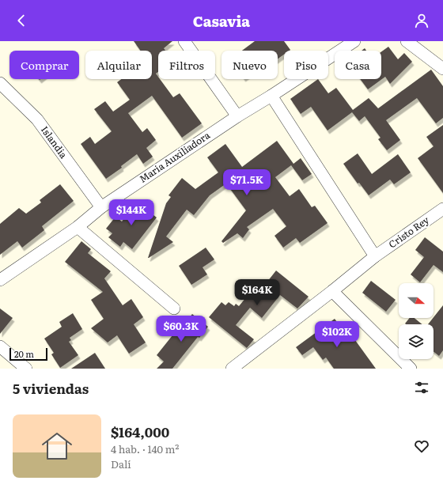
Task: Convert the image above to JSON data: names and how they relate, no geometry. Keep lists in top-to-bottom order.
{
  "streets": {
    "street": ["Islandia", "Maria Auxiliadora", "Cristo Rey"]
  },
  "crossings": [
    ["Islandia", "Maria Auxiliadora"]
  ],
  "scale_bar": "20 m",
  "north": "right",
  "page": {
    "header": "Casavia",
    "chip": [
      "Comprar",
      "Alquilar",
      "Filtros",
      "Nuevo",
      "Piso",
      "Casa"
    ],
    "price": [
      "$71.5K",
      "$144K",
      "$164K",
      "$60.3K",
      "$102K"
    ],
    "scale": "20 m",
    "heading": "5 viviendas",
    "list": [
      {
        "name": "$164,000",
        "note": "4 hab. · 140 m² · Dalí"
      }
    ]
  }
}
